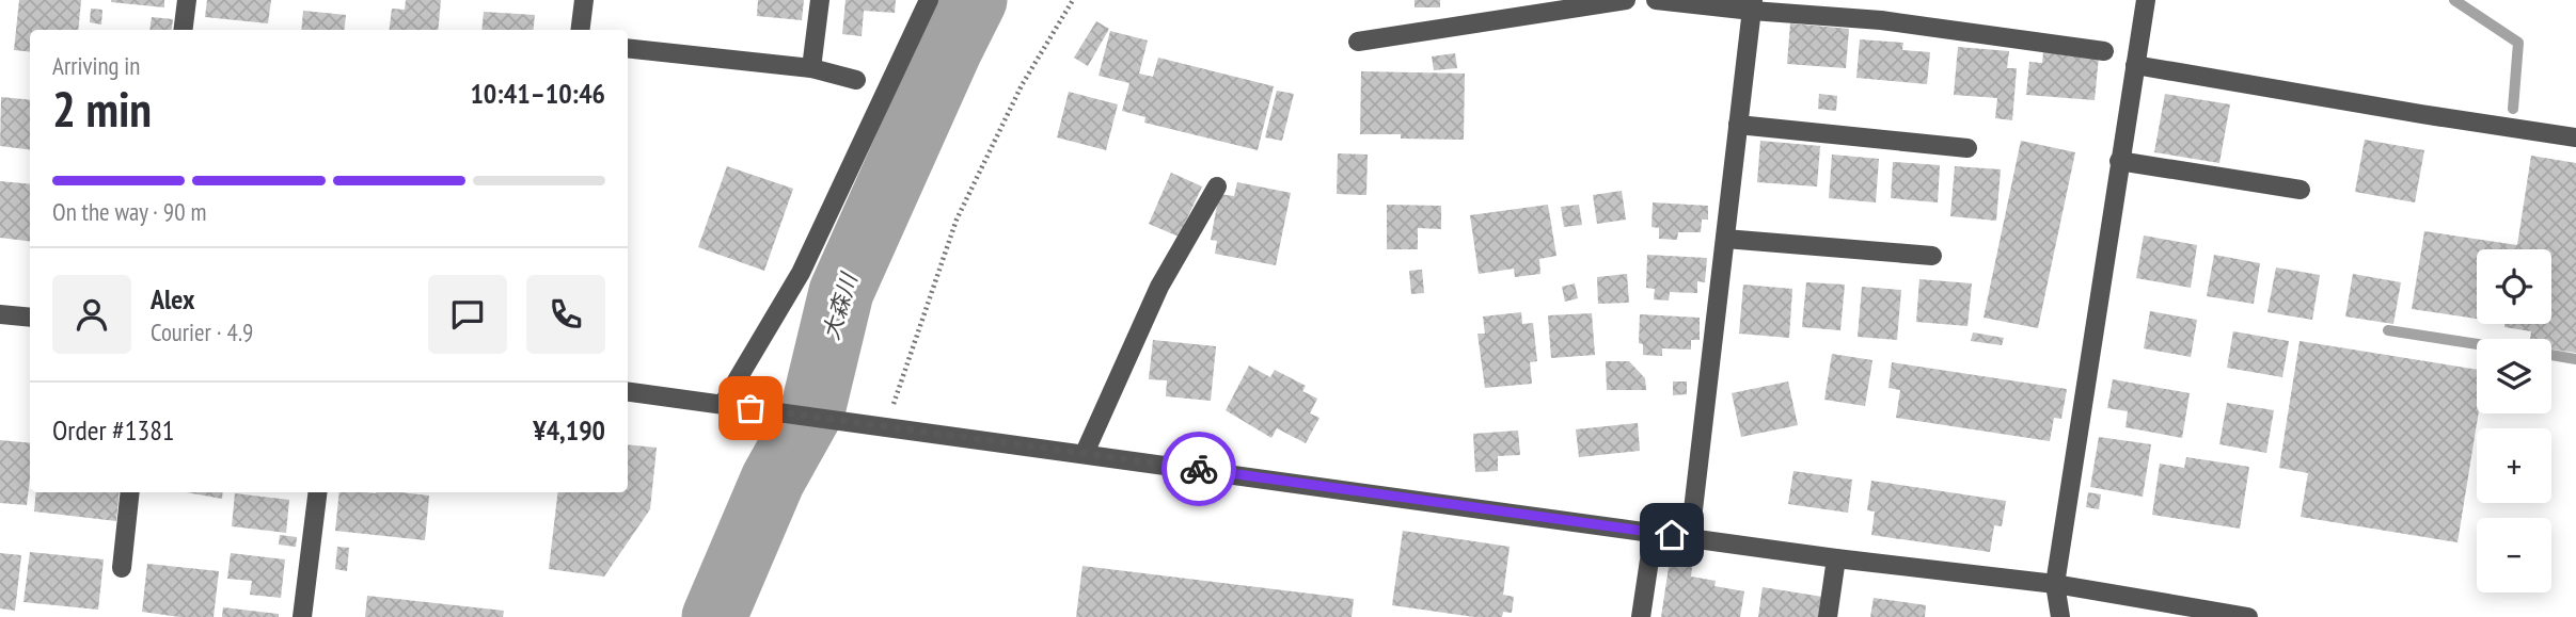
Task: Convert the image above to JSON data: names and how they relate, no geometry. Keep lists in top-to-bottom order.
{
  "water": ["大森川"],
  "page": {
    "heading": ["2 min", "Arriving in", "10:41–10:46"],
    "panel": [
      "Alex",
      "Courier · 4.9",
      "Order #1381",
      "¥4,190"
    ],
    "bar": "On the way · 90 m",
    "map_buttons": ["+", "−"]
  }
}
